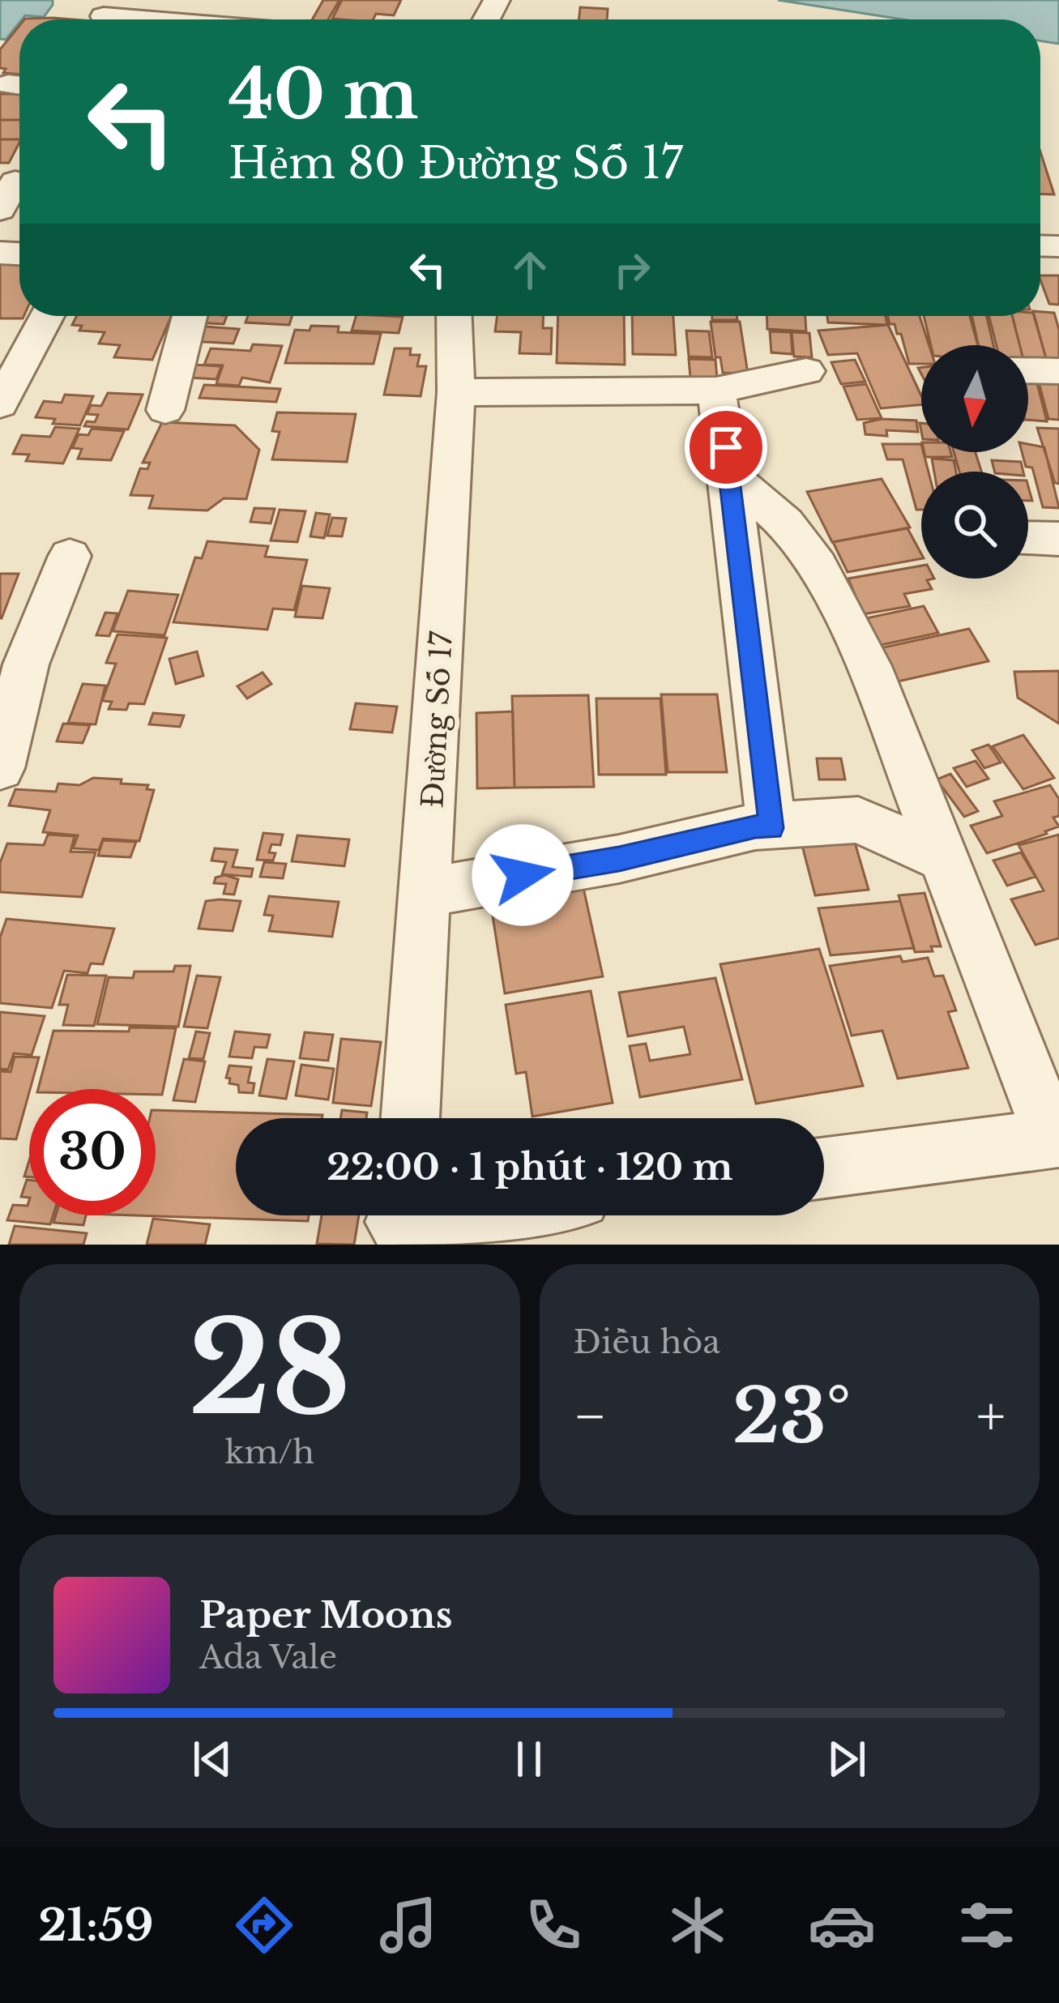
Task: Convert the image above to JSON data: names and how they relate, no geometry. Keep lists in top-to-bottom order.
{
  "streets": {
    "street": ["Đường Số 17"]
  },
  "north": "bottom",
  "page": {
    "turn": ["40 m", "Hẻm 80 Đường Số 17"],
    "limit": "30",
    "trip": "22:00 · 1 phút · 120 m",
    "tile": [
      ["28", "km/h"],
      "Điều hòa"
    ],
    "heat": ["−", "23°", "+"],
    "song": ["Paper Moons", "Ada Vale"],
    "tabs": "21:59"
  }
}
